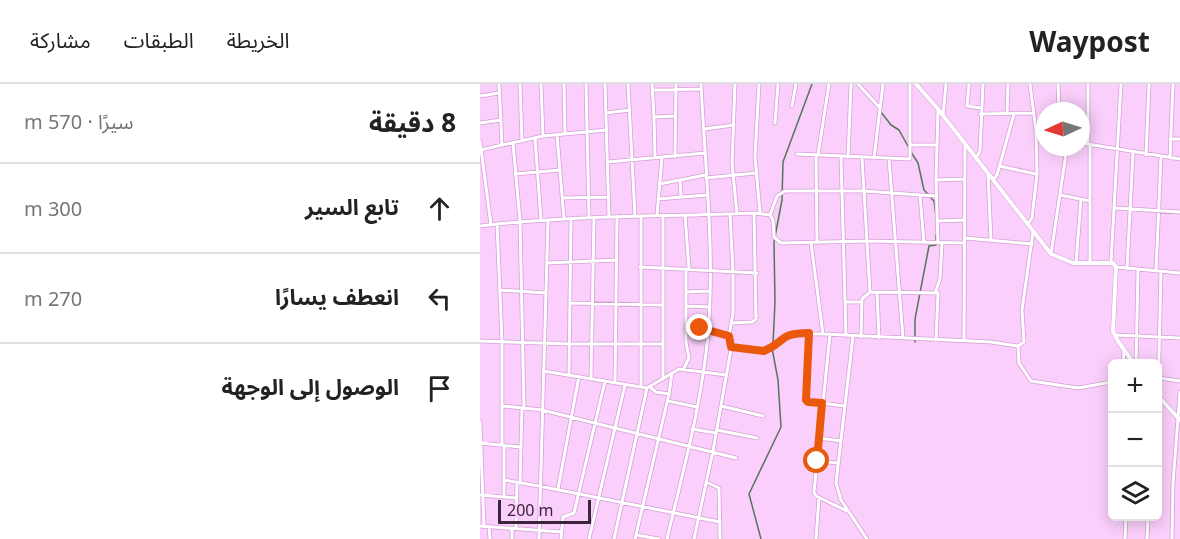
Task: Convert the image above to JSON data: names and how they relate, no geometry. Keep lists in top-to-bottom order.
{
  "scale_bar": "200 m",
  "north": "left",
  "page": {
    "header": "Waypost",
    "nav": ["الخريطة", "الطبقات", "مشاركة"],
    "heading": ["8 دقيقة", "سيرًا · 570 m"],
    "list": [
      ["تابع السير", "300 m"],
      ["انعطف يسارًا", "270 m"],
      "الوصول إلى الوجهة"
    ],
    "map_buttons": ["+", "−"],
    "scale": "200 m"
  }
}
